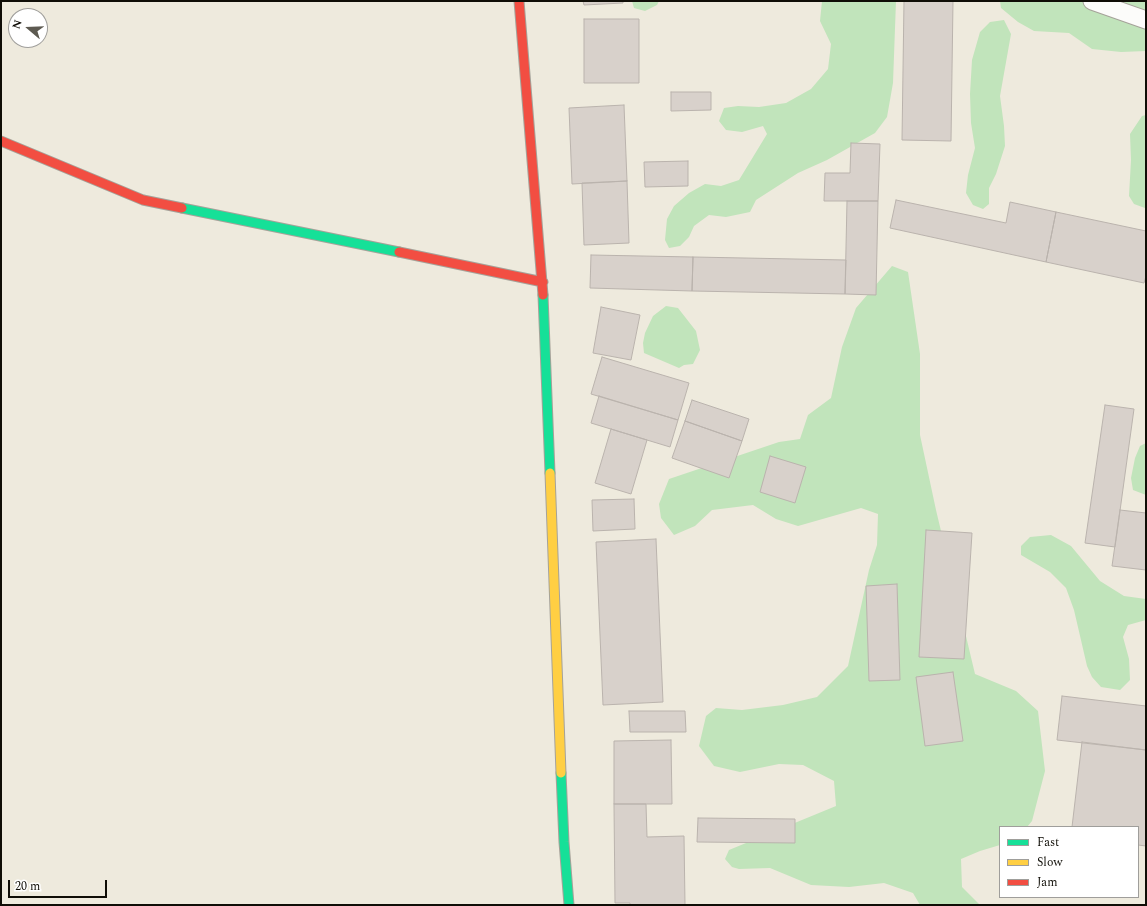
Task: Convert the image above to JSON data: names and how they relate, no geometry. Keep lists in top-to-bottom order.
{
  "legend": ["Fast", "Slow", "Jam"],
  "scale_bar": "20 m",
  "north": "left"
}
